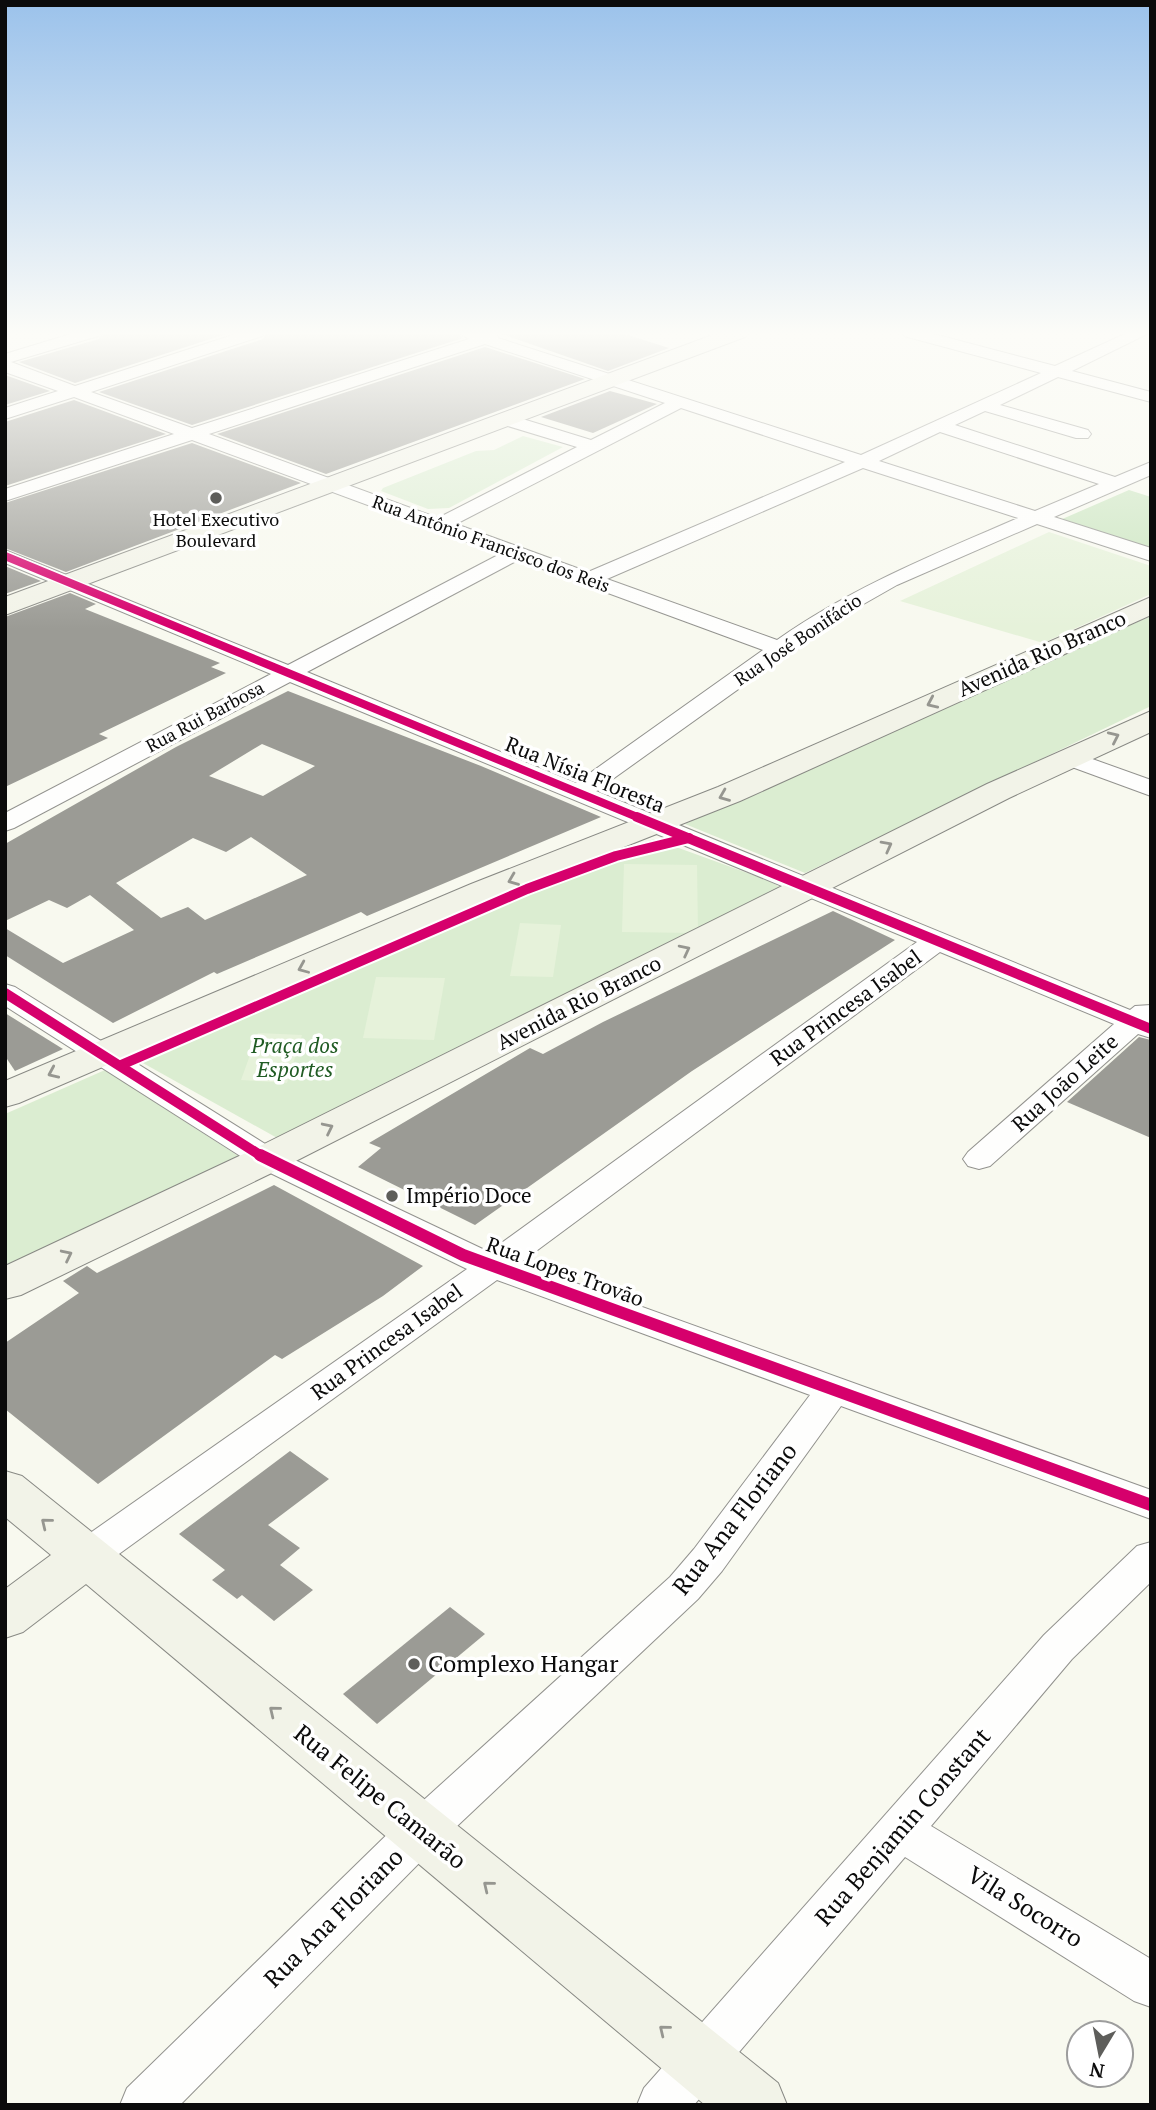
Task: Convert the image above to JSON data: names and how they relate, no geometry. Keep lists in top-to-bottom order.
{
  "streets": {
    "main road": ["Avenida Rio Branco", "Rua Princesa Isabel", "Rua Felipe Camarão"],
    "street": [
      "Rua Antônio Francisco dos Reis",
      "Rua José Bonifácio",
      "Rua Rui Barbosa",
      "Rua Nísia Floresta",
      "Rua João Leite",
      "Rua Lopes Trovão",
      "Rua Ana Floriano",
      "Rua Benjamin Constant",
      "Vila Socorro"
    ]
  },
  "crossings": [
    ["Rua Antônio Francisco dos Reis", "Rua José Bonifácio"],
    ["Rua Antônio Francisco dos Reis", "Rua Rui Barbosa"],
    ["Rua José Bonifácio", "Rua Nísia Floresta"],
    ["Avenida Rio Branco", "Rua Nísia Floresta"],
    ["Avenida Rio Branco", "Rua Lopes Trovão"],
    ["Rua Rui Barbosa", "Rua Nísia Floresta"],
    ["Rua Nísia Floresta", "Rua Princesa Isabel"],
    ["Rua Nísia Floresta", "Rua João Leite"],
    ["Rua Princesa Isabel", "Rua Lopes Trovão"],
    ["Rua Princesa Isabel", "Rua Felipe Camarão"],
    ["Rua Lopes Trovão", "Rua Ana Floriano"],
    ["Rua Ana Floriano", "Rua Felipe Camarão"],
    ["Rua Felipe Camarão", "Rua Benjamin Constant"],
    ["Rua Benjamin Constant", "Vila Socorro"]
  ],
  "one_way": ["Rua Felipe Camarão"],
  "parks": ["Praça dos Esportes"],
  "places": ["Hotel Executivo Boulevard", "Império Doce", "Complexo Hangar"],
  "north": "bottom"
}
